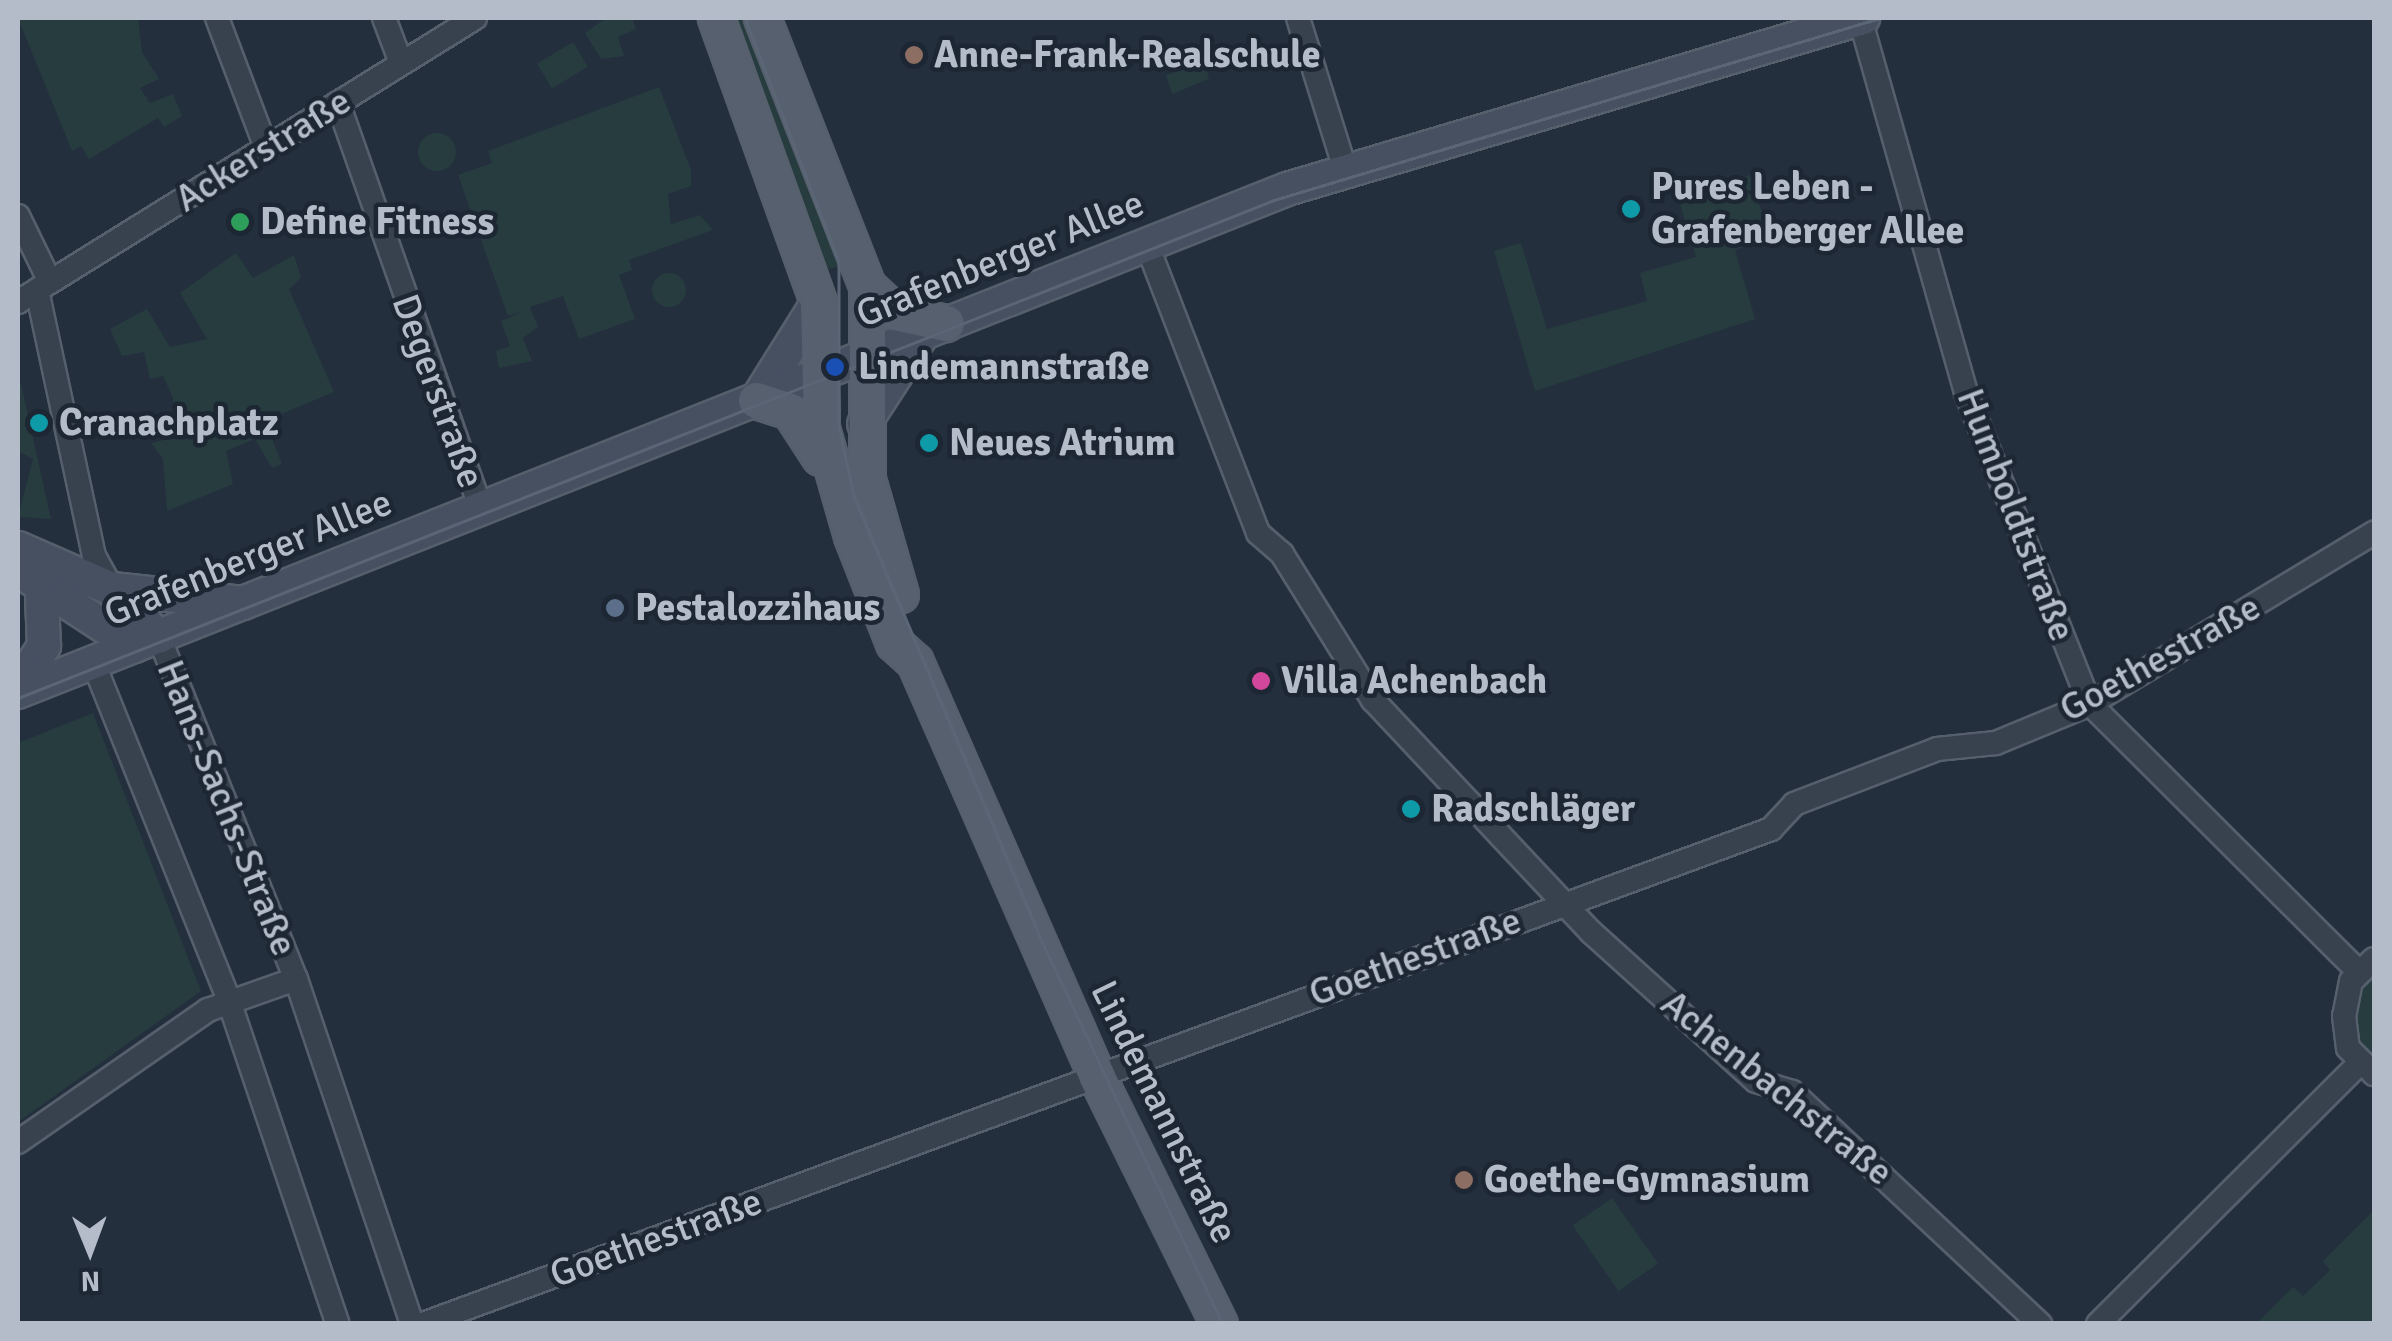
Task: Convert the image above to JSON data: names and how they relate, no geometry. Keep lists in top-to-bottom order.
{
  "streets": {
    "main road": ["Grafenberger Allee", "Lindemannstraße"],
    "street": [
      "Ackerstraße",
      "Degerstraße",
      "Humboldtstraße",
      "Goethestraße",
      "Hans-Sachs-Straße",
      "Achenbachstraße"
    ]
  },
  "crossings": [
    ["Ackerstraße", "Degerstraße"],
    ["Grafenberger Allee", "Degerstraße"],
    ["Grafenberger Allee", "Humboldtstraße"],
    ["Grafenberger Allee", "Hans-Sachs-Straße"],
    ["Grafenberger Allee", "Achenbachstraße"],
    ["Grafenberger Allee", "Lindemannstraße"],
    ["Humboldtstraße", "Goethestraße"],
    ["Goethestraße", "Achenbachstraße"],
    ["Goethestraße", "Lindemannstraße"]
  ],
  "places": [
    "Anne-Frank-Realschule",
    "Pures Leben - Grafenberger Allee",
    "Define Fitness",
    "Lindemannstraße",
    "Cranachplatz",
    "Neues Atrium",
    "Pestalozzihaus",
    "Villa Achenbach",
    "Radschläger",
    "Goethe-Gymnasium"
  ],
  "north": "bottom"
}
